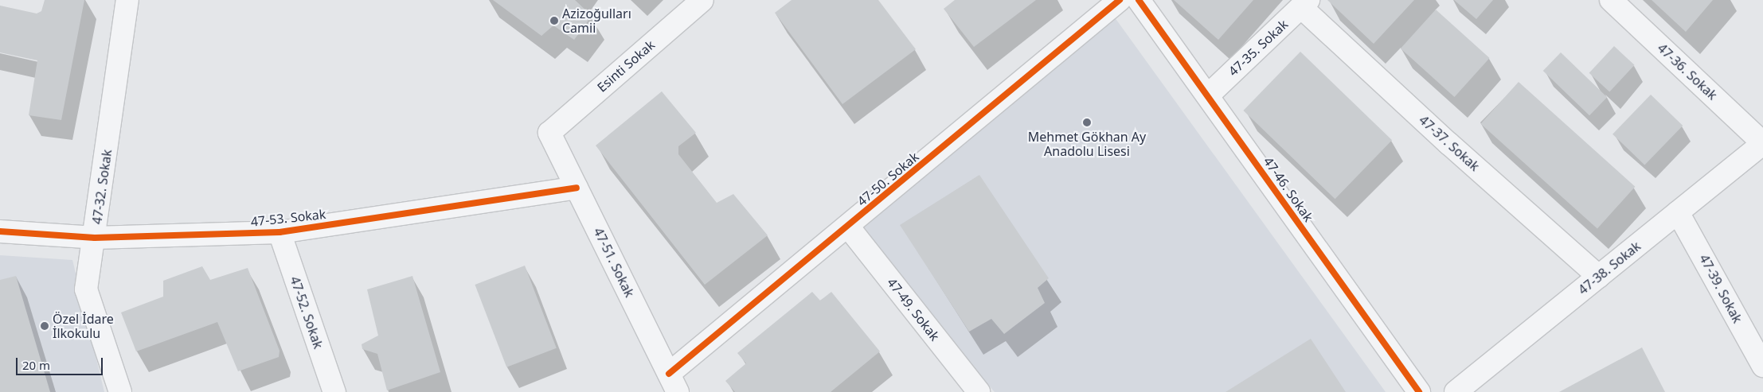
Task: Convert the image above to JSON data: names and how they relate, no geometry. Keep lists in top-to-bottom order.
{
  "streets": {
    "street": [
      "47-35. Sokak",
      "Esinti Sokak",
      "47-36. Sokak",
      "47-37. Sokak",
      "47-50. Sokak",
      "47-32. Sokak",
      "47-46. Sokak",
      "47-53. Sokak",
      "47-51. Sokak",
      "47-38. Sokak",
      "47-39. Sokak",
      "47-49. Sokak",
      "47-52. Sokak"
    ]
  },
  "crossings": [
    ["47-35. Sokak", "47-37. Sokak"],
    ["47-35. Sokak", "47-46. Sokak"],
    ["Esinti Sokak", "47-51. Sokak"],
    ["47-36. Sokak", "47-38. Sokak"],
    ["47-37. Sokak", "47-38. Sokak"],
    ["47-50. Sokak", "47-51. Sokak"],
    ["47-50. Sokak", "47-49. Sokak"],
    ["47-32. Sokak", "47-53. Sokak"],
    ["47-53. Sokak", "47-51. Sokak"],
    ["47-53. Sokak", "47-52. Sokak"],
    ["47-38. Sokak", "47-39. Sokak"]
  ],
  "places": ["Azizoğulları Camii", "Mehmet Gökhan Ay Anadolu Lisesi", "Özel İdare İlkokulu"],
  "scale_bar": "20 m"
}
